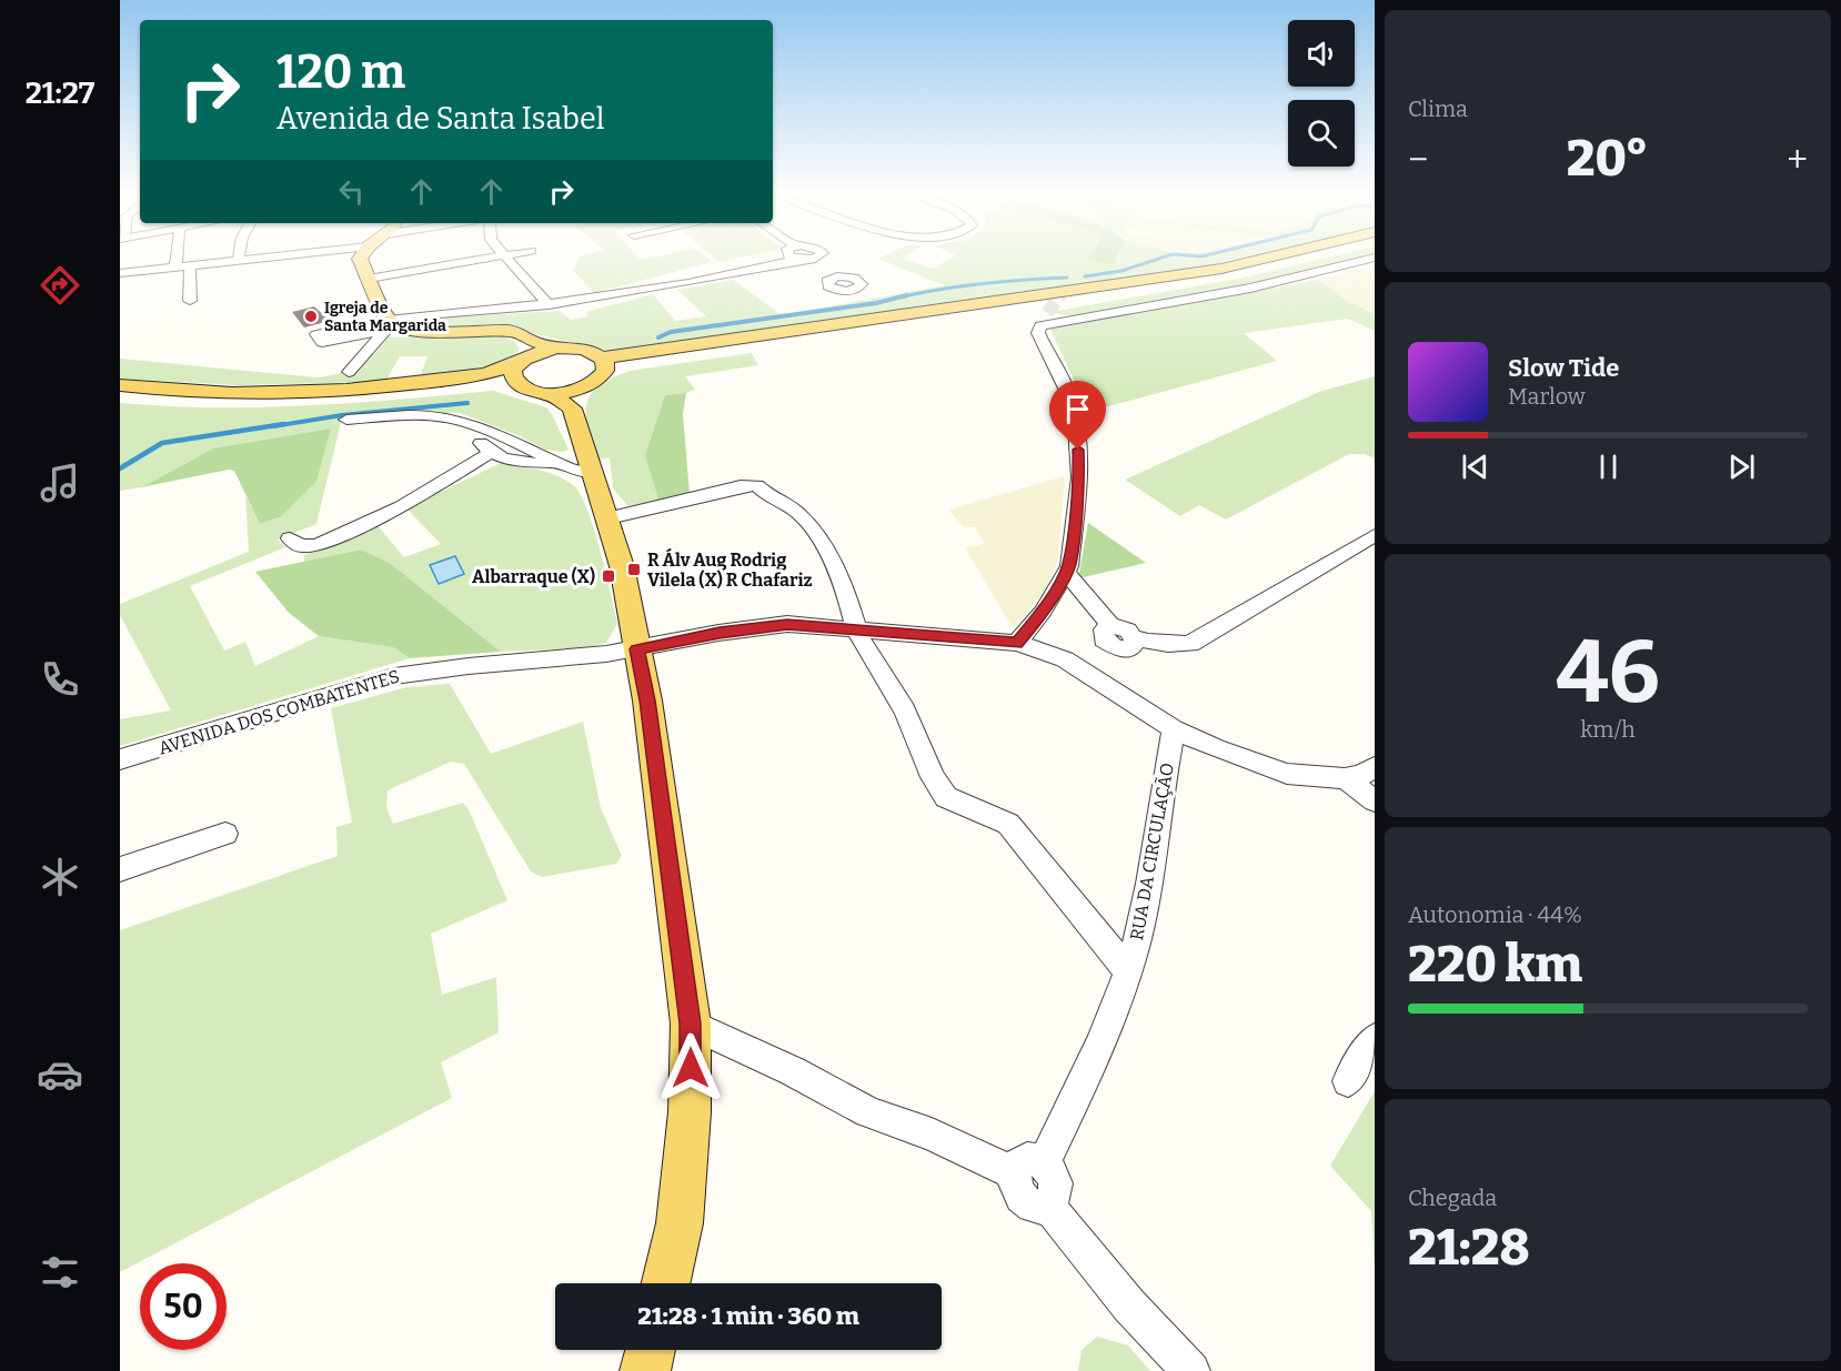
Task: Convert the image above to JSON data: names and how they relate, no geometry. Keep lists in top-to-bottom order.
{
  "streets": {
    "street": ["AVENIDA DOS COMBATENTES", "RUA DA CIRCULAÇÃO"]
  },
  "crossings": [
    ["AVENIDA DOS COMBATENTES", "RUA DA CIRCULAÇÃO"]
  ],
  "places": {
    "other": ["Igreja de Santa Margarida"],
    "transit": ["R Álv Aug Rodrig Vilela (X) R Chafariz", "Albarraque (X)"]
  },
  "page": {
    "tabs": "21:27",
    "tile": [
      "Clima",
      ["46", "km/h"],
      ["Autonomia · 44%", "220 km"],
      ["Chegada", "21:28"]
    ],
    "turn": ["120 m", "Avenida de Santa Isabel"],
    "heat": ["−", "20°", "+"],
    "song": ["Slow Tide", "Marlow"],
    "limit": "50",
    "trip": "21:28 · 1 min · 360 m"
  }
}
